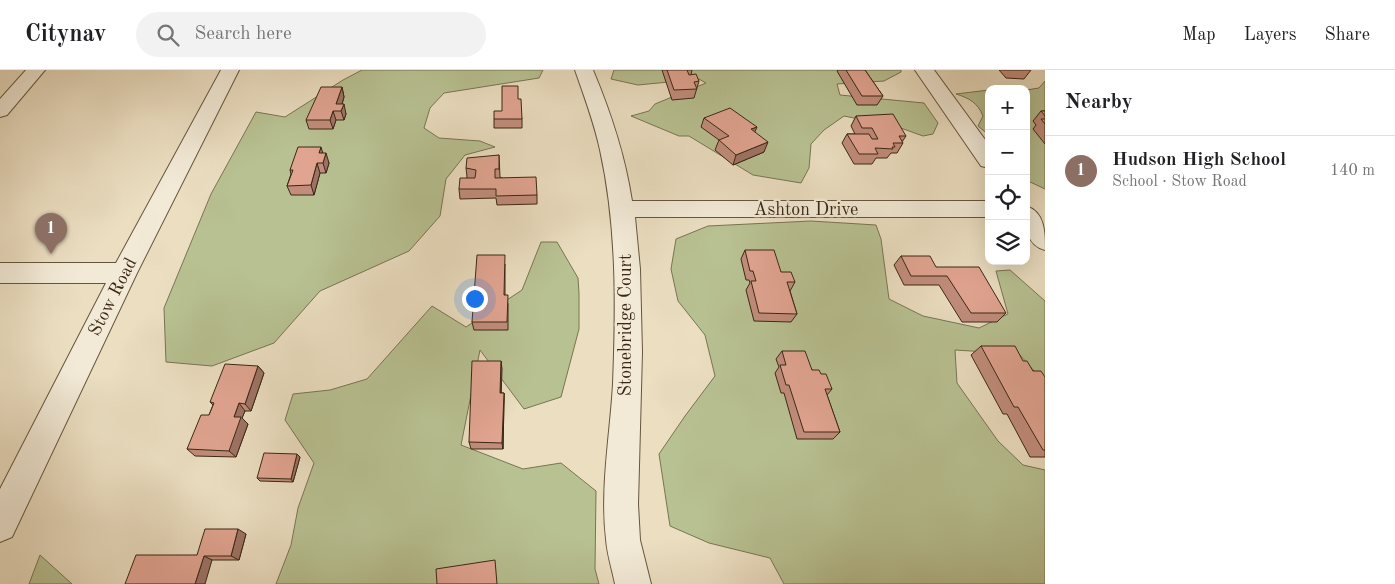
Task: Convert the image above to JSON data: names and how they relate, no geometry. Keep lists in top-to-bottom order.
{
  "streets": {
    "street": ["Ashton Drive", "Stow Road", "Stonebridge Court"]
  },
  "crossings": [
    ["Ashton Drive", "Stonebridge Court"]
  ],
  "page": {
    "header": "Citynav",
    "search": "Search here",
    "nav": ["Map", "Layers", "Share"],
    "heading": "Nearby",
    "map_buttons": ["+", "−"],
    "list": [
      {
        "mark": "1",
        "name": "Hudson High School",
        "note": "School · Stow Road",
        "value": "140 m"
      }
    ],
    "pins": "1"
  }
}
